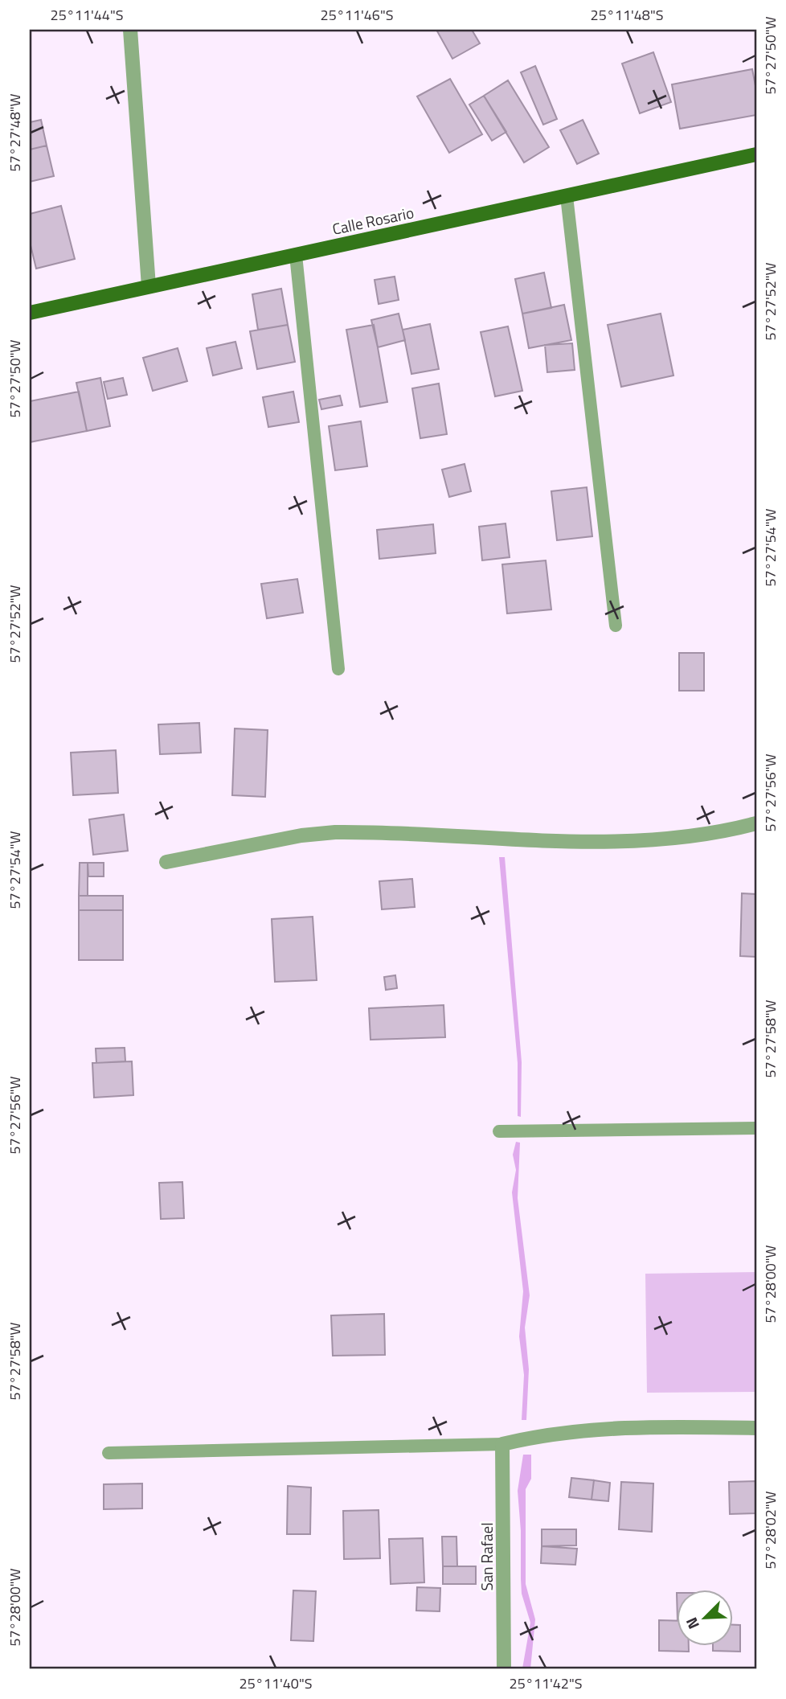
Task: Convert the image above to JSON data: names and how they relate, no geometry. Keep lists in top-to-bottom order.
{
  "streets": {
    "main road": ["Calle Rosario"],
    "street": ["San Rafael"]
  },
  "north": "bottom left",
  "coordinates": [
    "25°11'44\"S",
    "25°11'46\"S",
    "25°11'48\"S",
    "57°27'50\"W",
    "57°27'48\"W",
    "57°27'52\"W",
    "57°27'54\"W",
    "57°27'56\"W",
    "57°27'58\"W",
    "57°28'00\"W",
    "57°28'02\"W",
    "25°11'40\"S",
    "25°11'42\"S"
  ]
}
